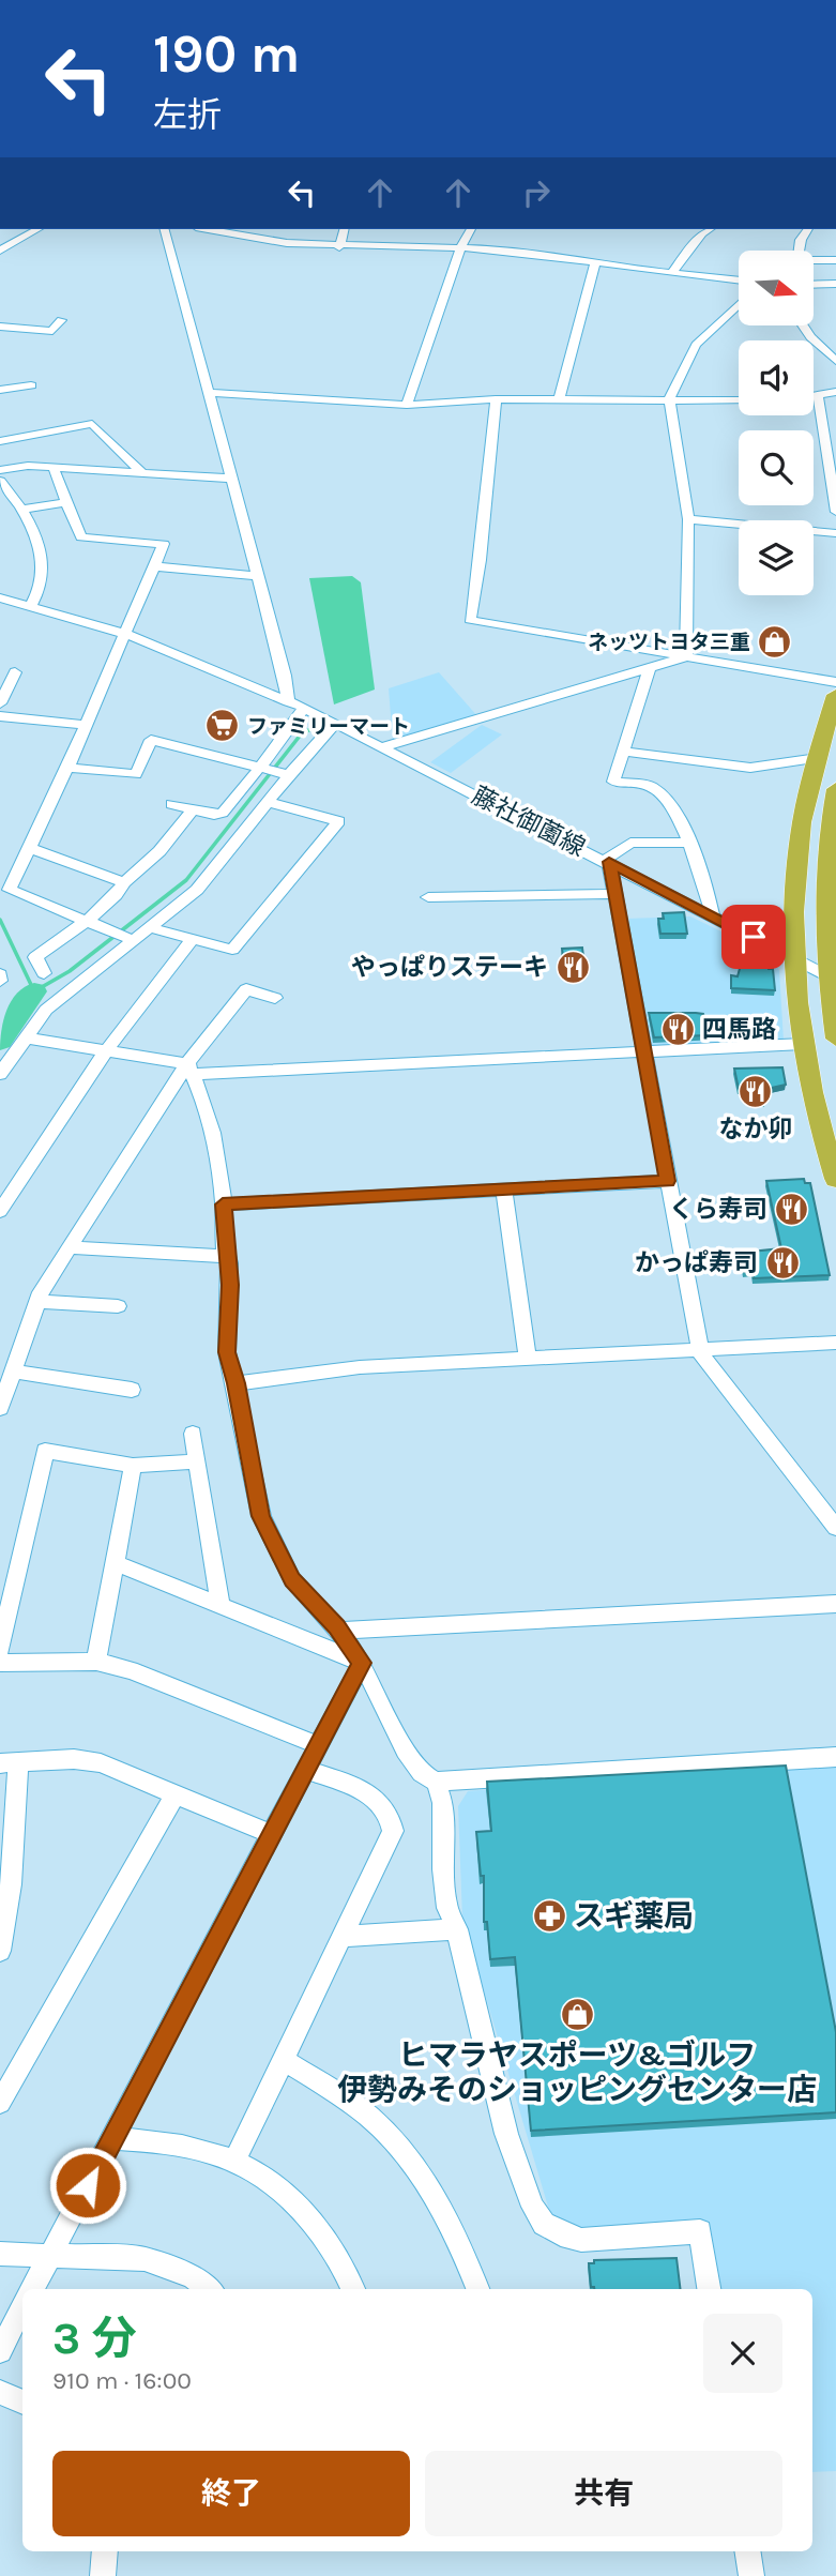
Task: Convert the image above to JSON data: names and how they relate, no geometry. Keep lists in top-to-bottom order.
{
  "streets": {
    "street": ["藤社御薗線"]
  },
  "places": {
    "shop": ["ネッツトヨタ三重", "ヒマラヤスポーツ&ゴルフ 伊勢みそのショッピングセンター店"],
    "supermarket": ["ファミリーマート"],
    "restaurant": [
      "やっぱりステーキ",
      "四馬路",
      "なか卯",
      "くら寿司",
      "かっぱ寿司"
    ],
    "pharmacy": ["スギ薬局"]
  },
  "north": "right",
  "page": {
    "turn": ["190 m", "左折"],
    "heading": ["3 分", "910 m · 16:00"],
    "buttons": ["終了", "共有"]
  }
}
